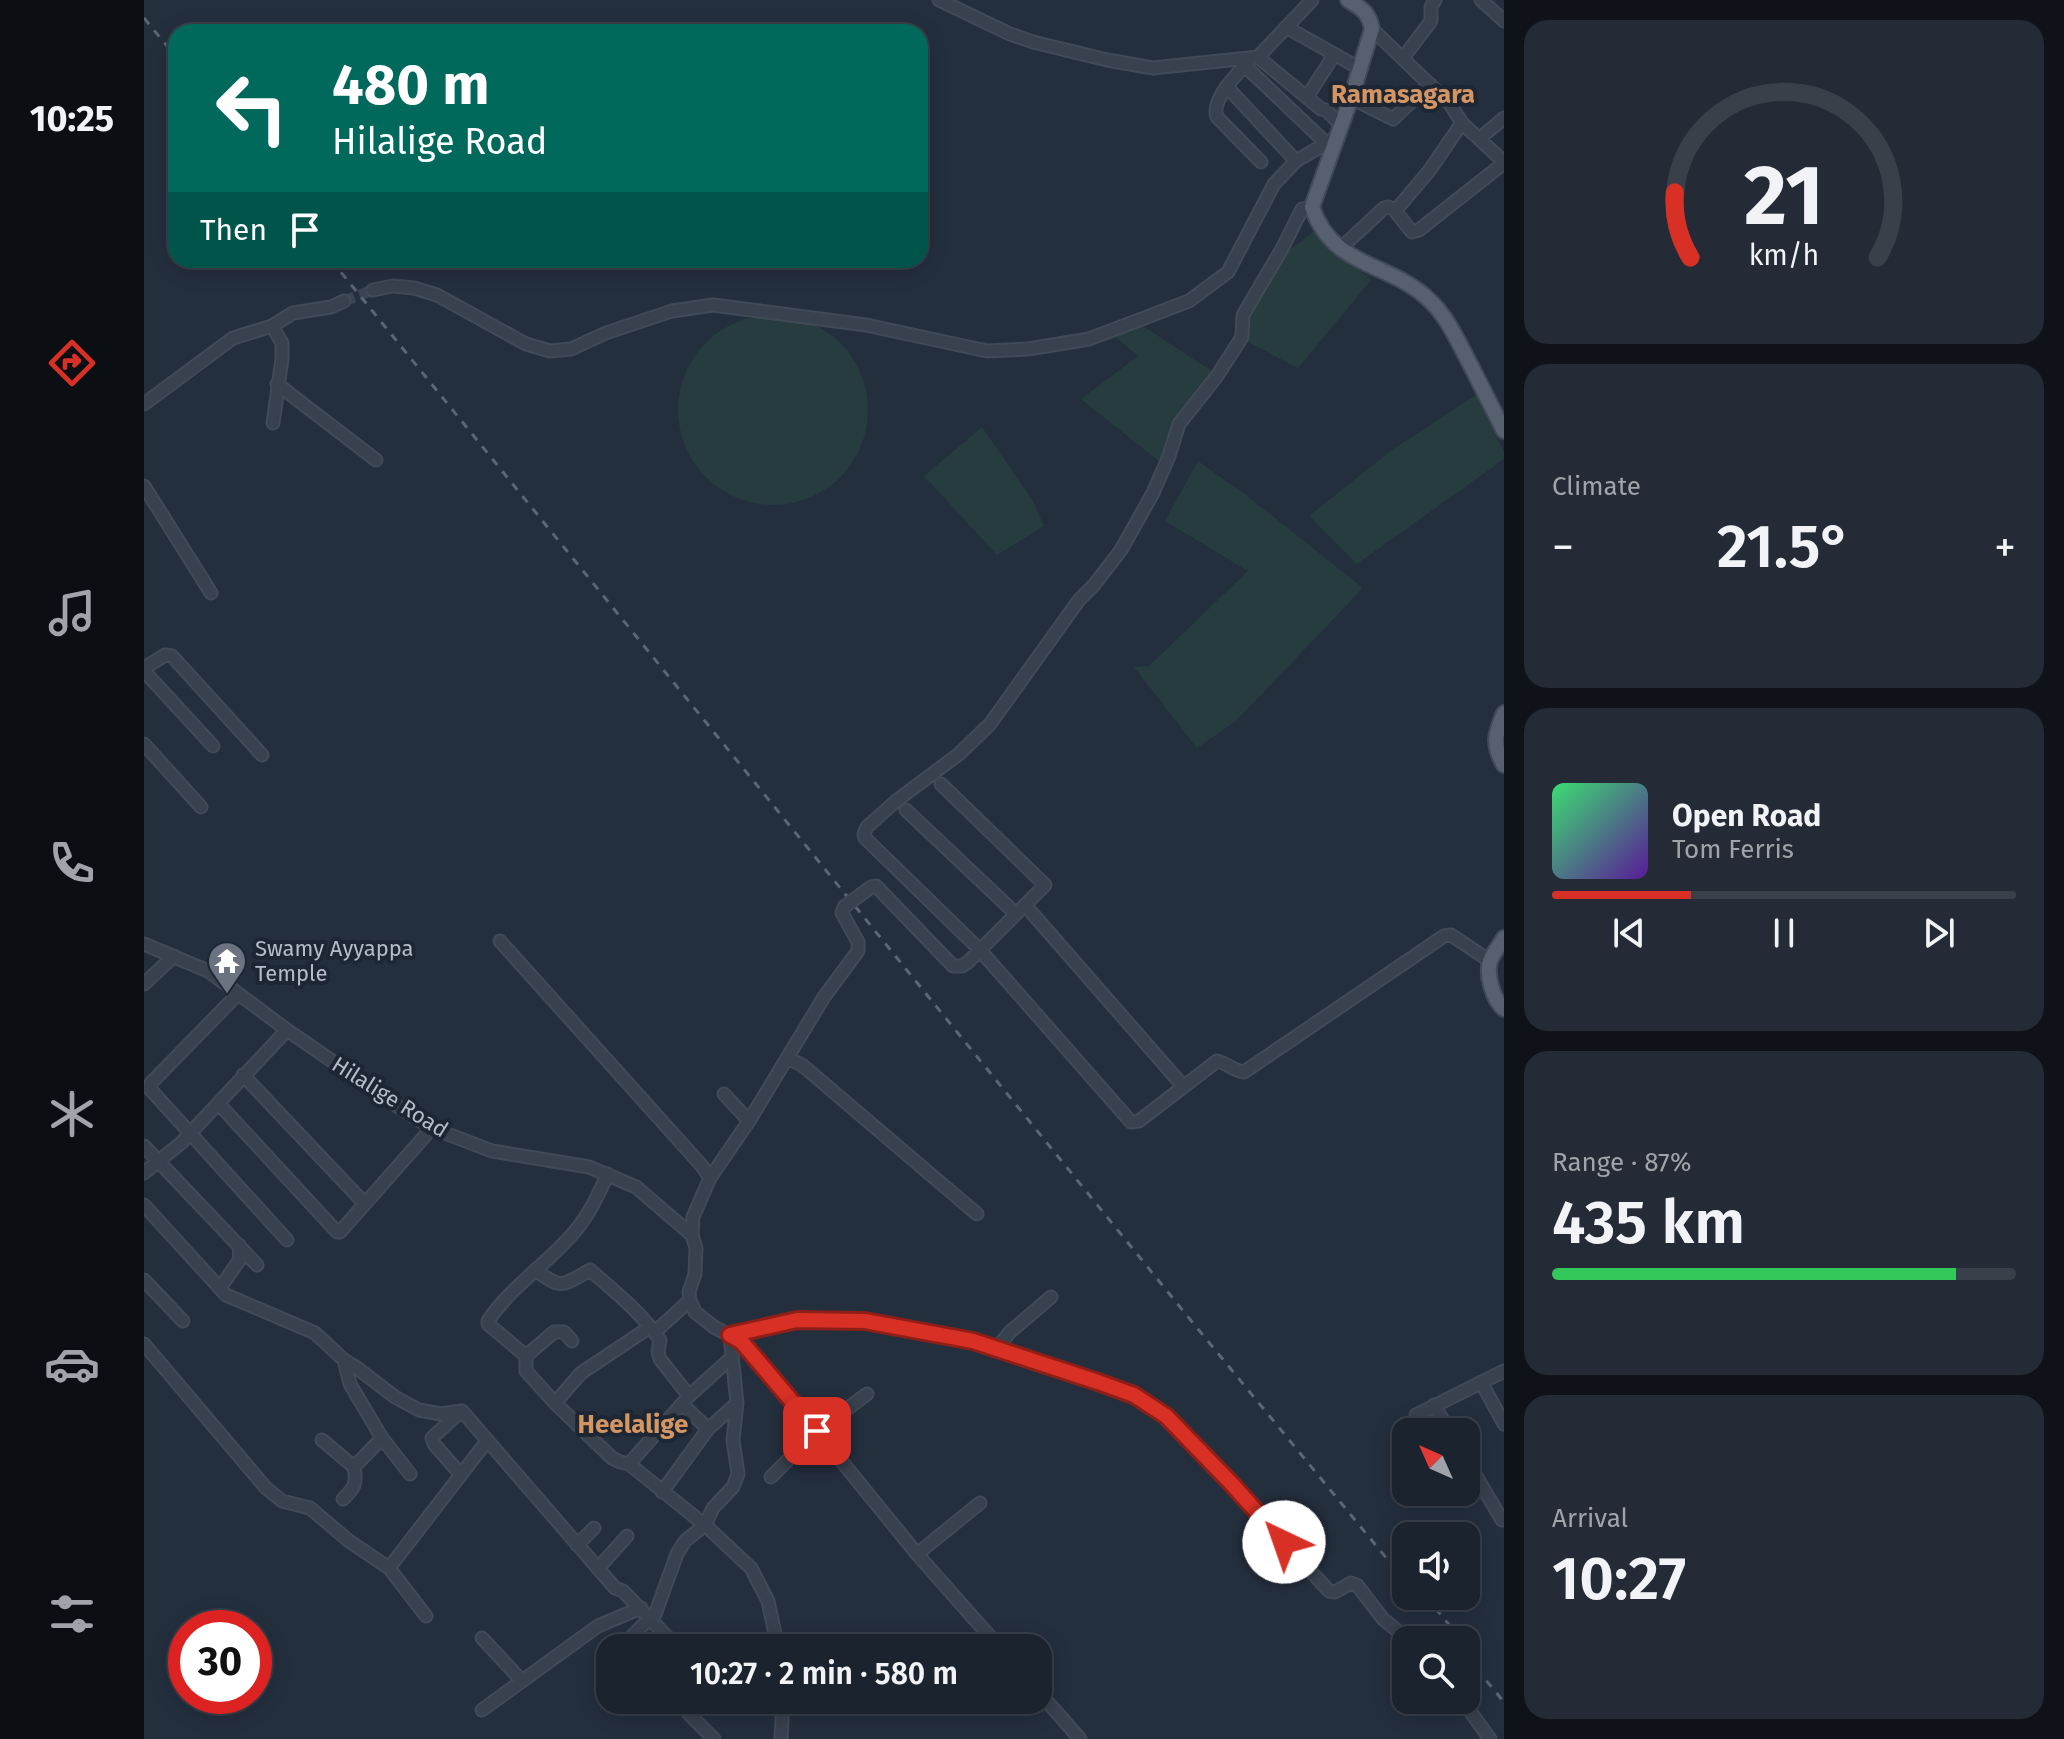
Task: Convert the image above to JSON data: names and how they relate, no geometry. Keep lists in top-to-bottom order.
{
  "streets": {
    "street": ["Hilalige Road"]
  },
  "districts": ["Ramasagara", "Heelalige"],
  "places": {
    "temple": ["Swamy Ayyappa Temple"]
  },
  "north": "top left",
  "page": {
    "tabs": "10:25",
    "turn": ["480 m", "Hilalige Road"],
    "then": "Then",
    "tile": [
      "Climate",
      ["Range · 87%", "435 km"],
      ["Arrival", "10:27"]
    ],
    "heat": ["−", "21.5°", "+"],
    "song": ["Open Road", "Tom Ferris"],
    "limit": "30",
    "trip": "10:27 · 2 min · 580 m",
    "gauge": ["21", "km/h"]
  }
}
